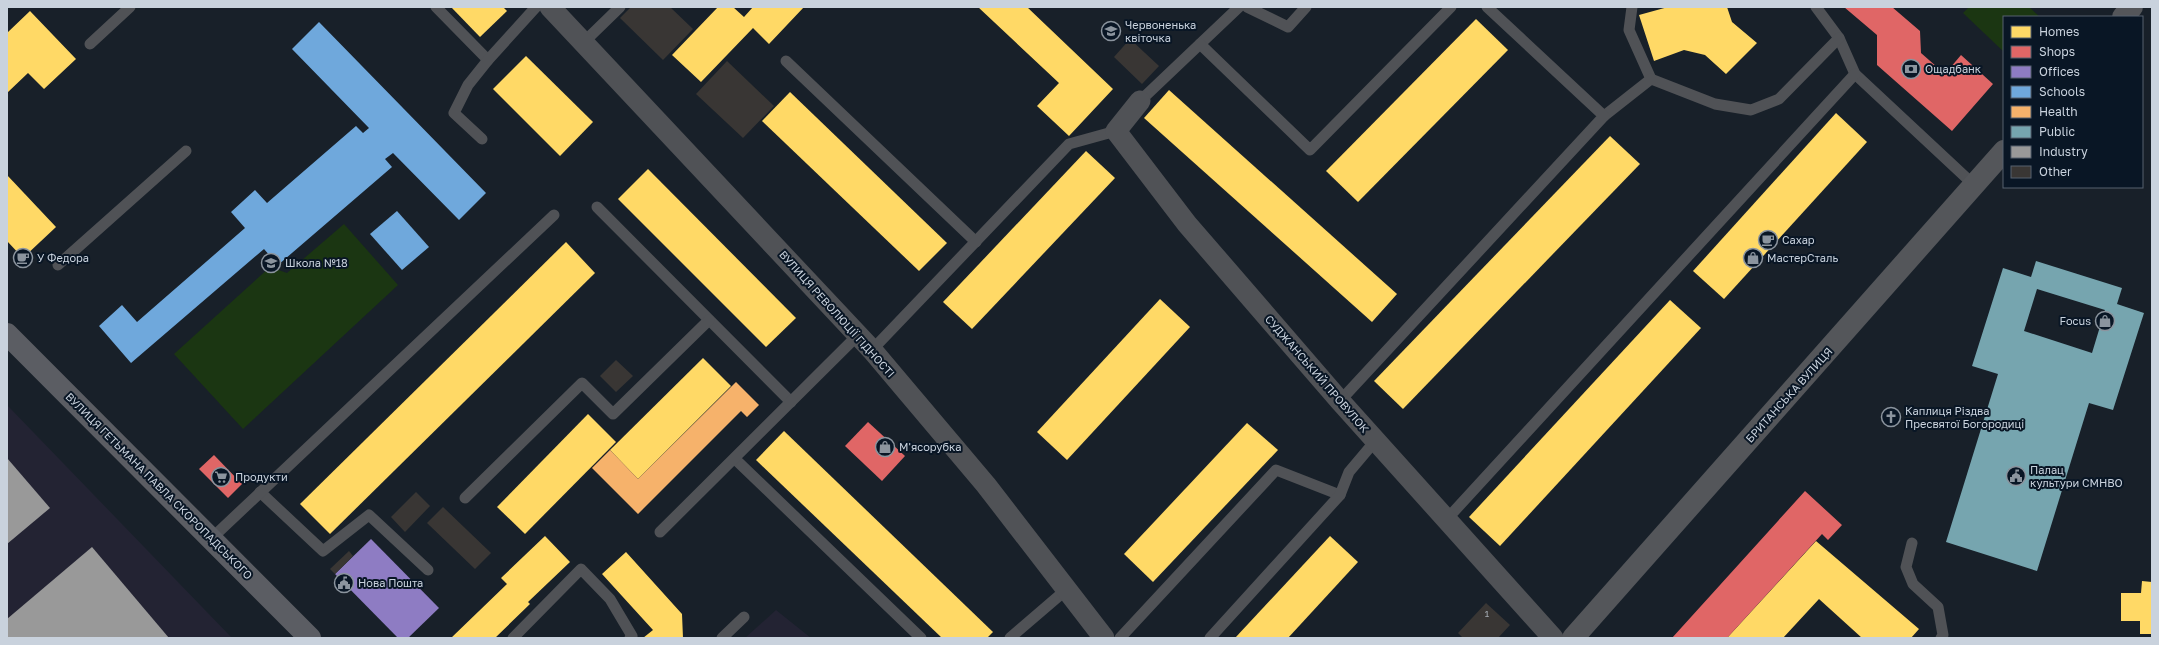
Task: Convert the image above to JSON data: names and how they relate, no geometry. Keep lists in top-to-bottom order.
{
  "streets": {
    "main road": ["БРИТАНСЬКА ВУЛИЦЯ", "ВУЛИЦЯ ГЕТЬМАНА ПАВЛА СКОРОПАДСЬКОГО"],
    "street": ["ВУЛИЦЯ РЕВОЛЮЦІЇ ГІДНОСТІ", "СУДЖАНСЬКИЙ ПРОВУЛОК"]
  },
  "places": {
    "school or university": ["Червоненька квіточка", "Школа №18"],
    "bank": ["Ощадбанк"],
    "cafe": ["Сахар", "У Федора"],
    "shop": ["МастерСталь", "Focus", "М'ясорубка"],
    "church": ["Каплиця Різдва Пресвятої Богородиці"],
    "public building": ["Палац культури СМНВО", "Нова Пошта"],
    "supermarket": ["Продукти"]
  },
  "house_numbers": ["1"],
  "legend": [
    "Homes",
    "Shops",
    "Offices",
    "Schools",
    "Health",
    "Public",
    "Industry",
    "Other"
  ]
}
